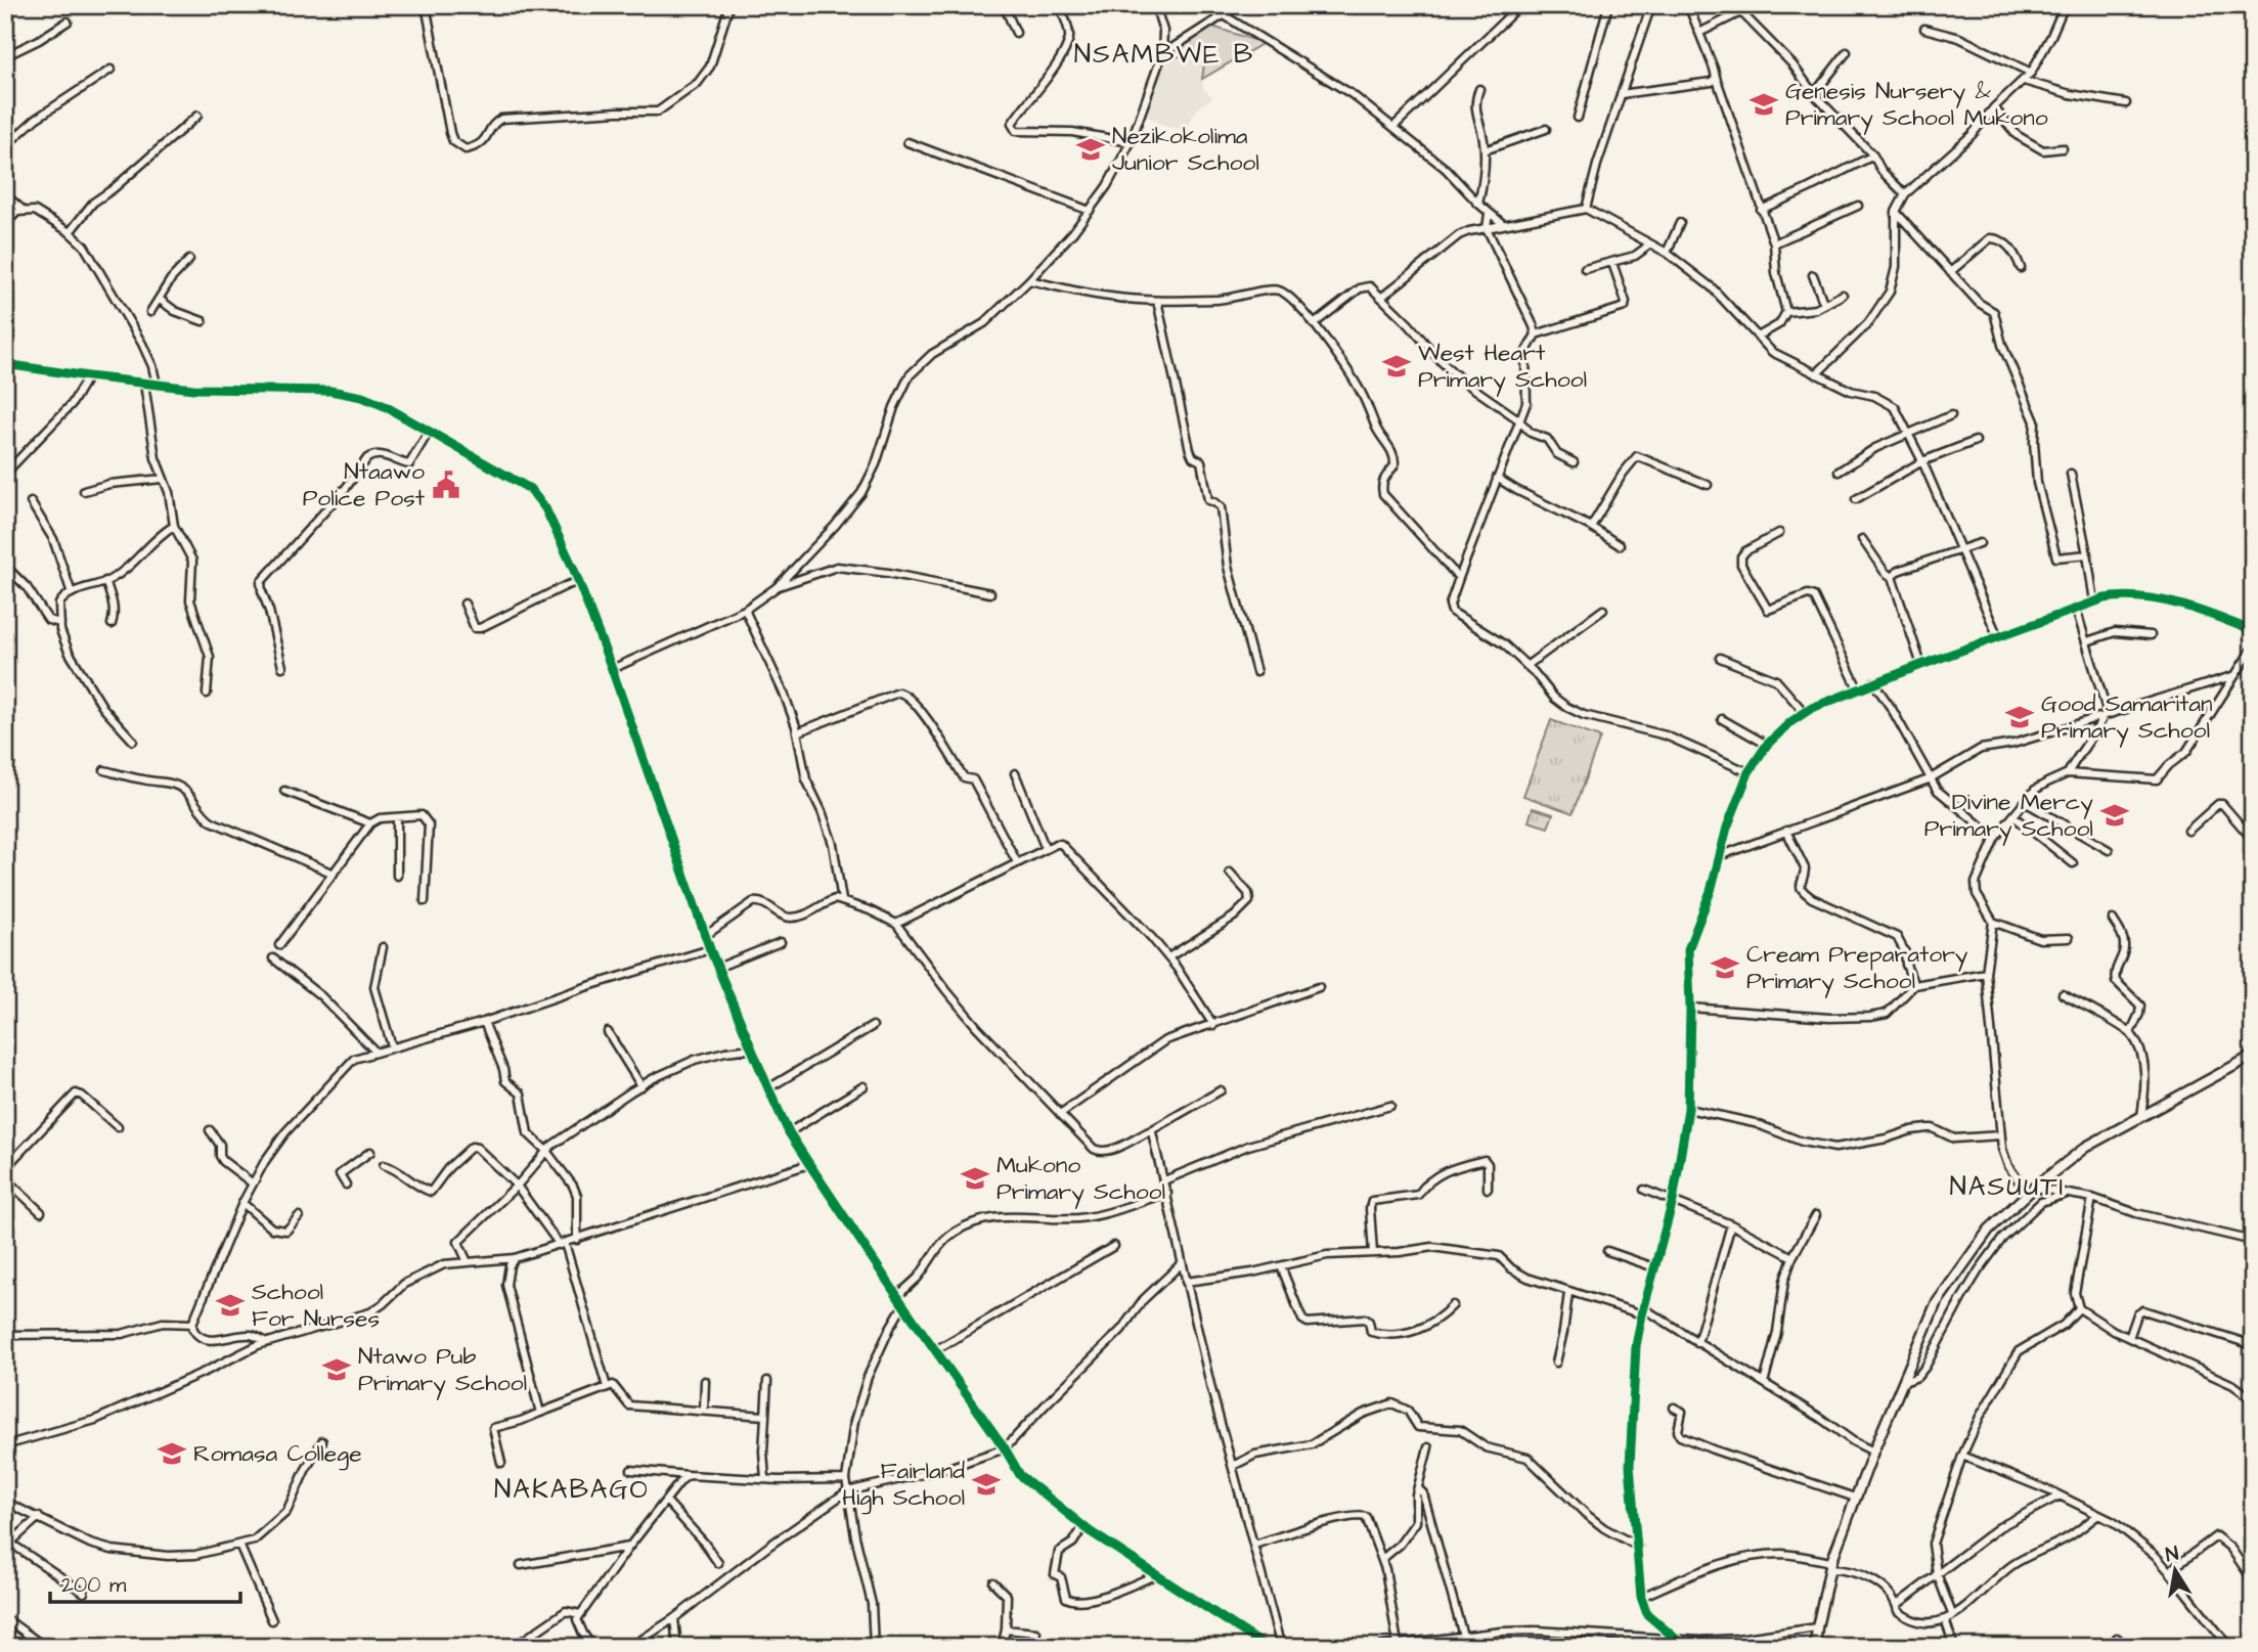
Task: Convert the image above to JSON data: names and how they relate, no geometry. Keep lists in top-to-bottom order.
{
  "districts": ["NSAMBWE B", "NASUUTI", "NAKABAGO"],
  "places": {
    "school or university": [
      "Genesis Nursery & Primary School Mukono",
      "Nezikokolima Junior School",
      "West Heart Primary School",
      "Good Samaritan Primary School",
      "Divine Mercy Primary School",
      "Cream Preparatory Primary School",
      "Mukono Primary School",
      "School For Nurses",
      "Ntawo Pub Primary School",
      "Romasa College",
      "Fairland High School"
    ],
    "public building": ["Ntaawo Police Post"]
  },
  "scale_bar": "200 m",
  "north": "top"
}
